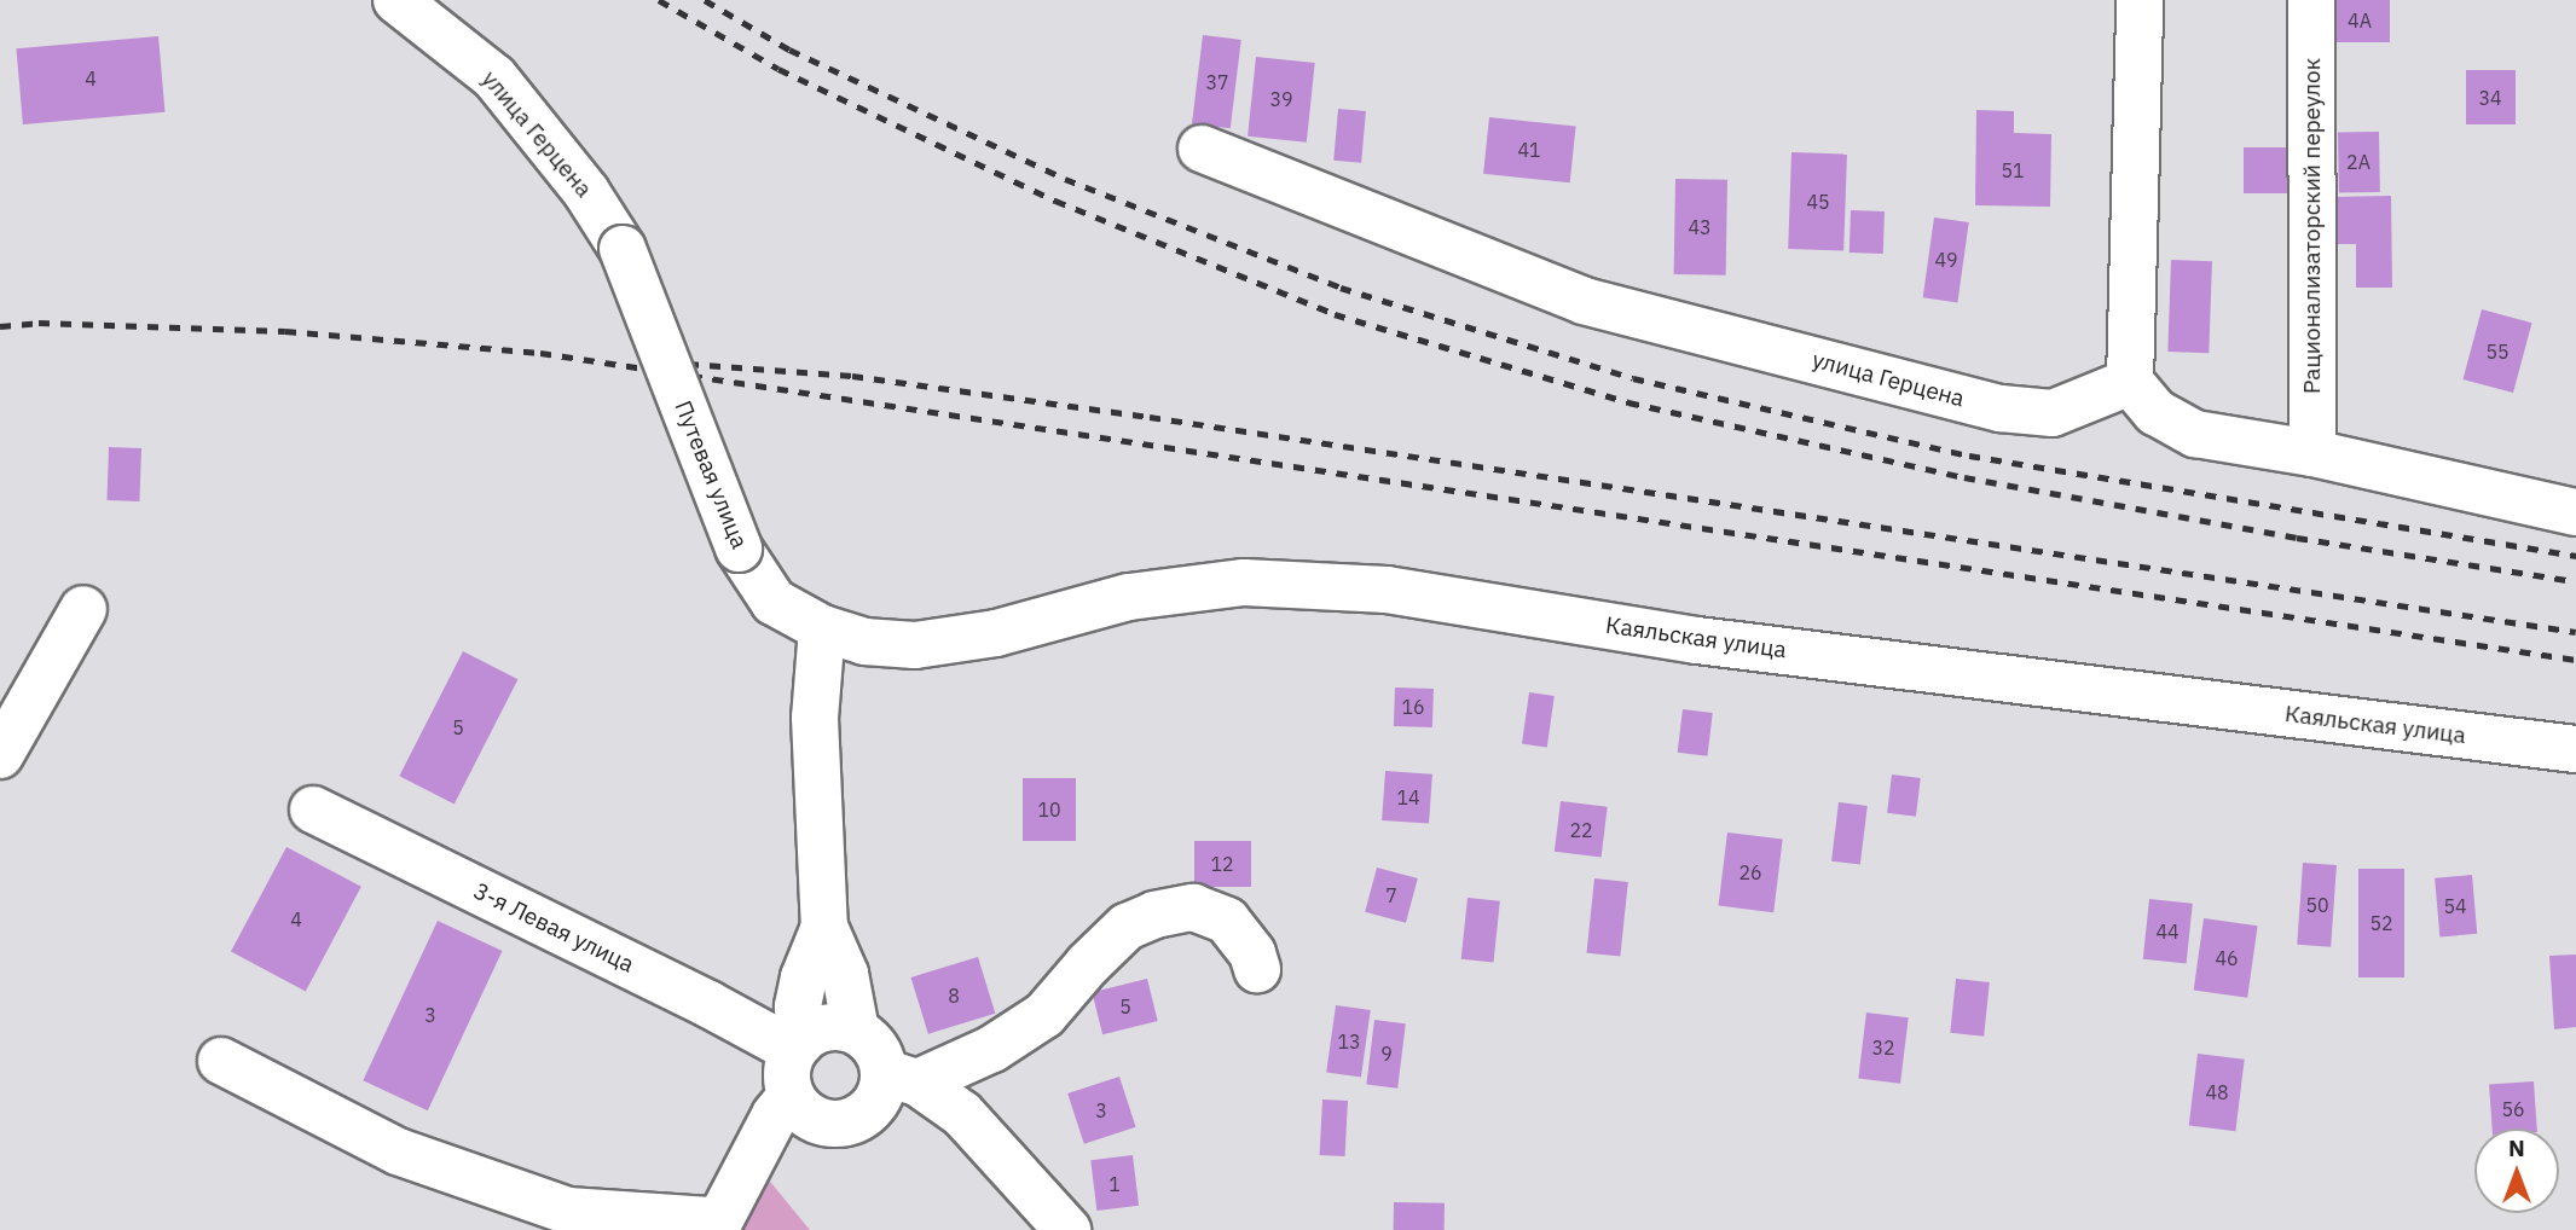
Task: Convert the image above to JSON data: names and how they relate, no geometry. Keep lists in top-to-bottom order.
{
  "streets": {
    "street": [
      "улица Герцена",
      "Рационализаторский переулок",
      "Путевая улица",
      "Каяльская улица",
      "3-я Левая улица"
    ]
  },
  "crossings": [
    ["улица Герцена", "Путевая улица"],
    ["Путевая улица", "Каяльская улица"]
  ],
  "house_numbers": [
    "4А",
    "4",
    "37",
    "34",
    "39",
    "41",
    "2А",
    "51",
    "45",
    "43",
    "49",
    "55",
    "16",
    "5",
    "14",
    "10",
    "22",
    "12",
    "26",
    "7",
    "50",
    "54",
    "4",
    "52",
    "44",
    "46",
    "8",
    "5",
    "3",
    "13",
    "32",
    "9",
    "48",
    "56",
    "3",
    "1"
  ],
  "north": "top"
}
